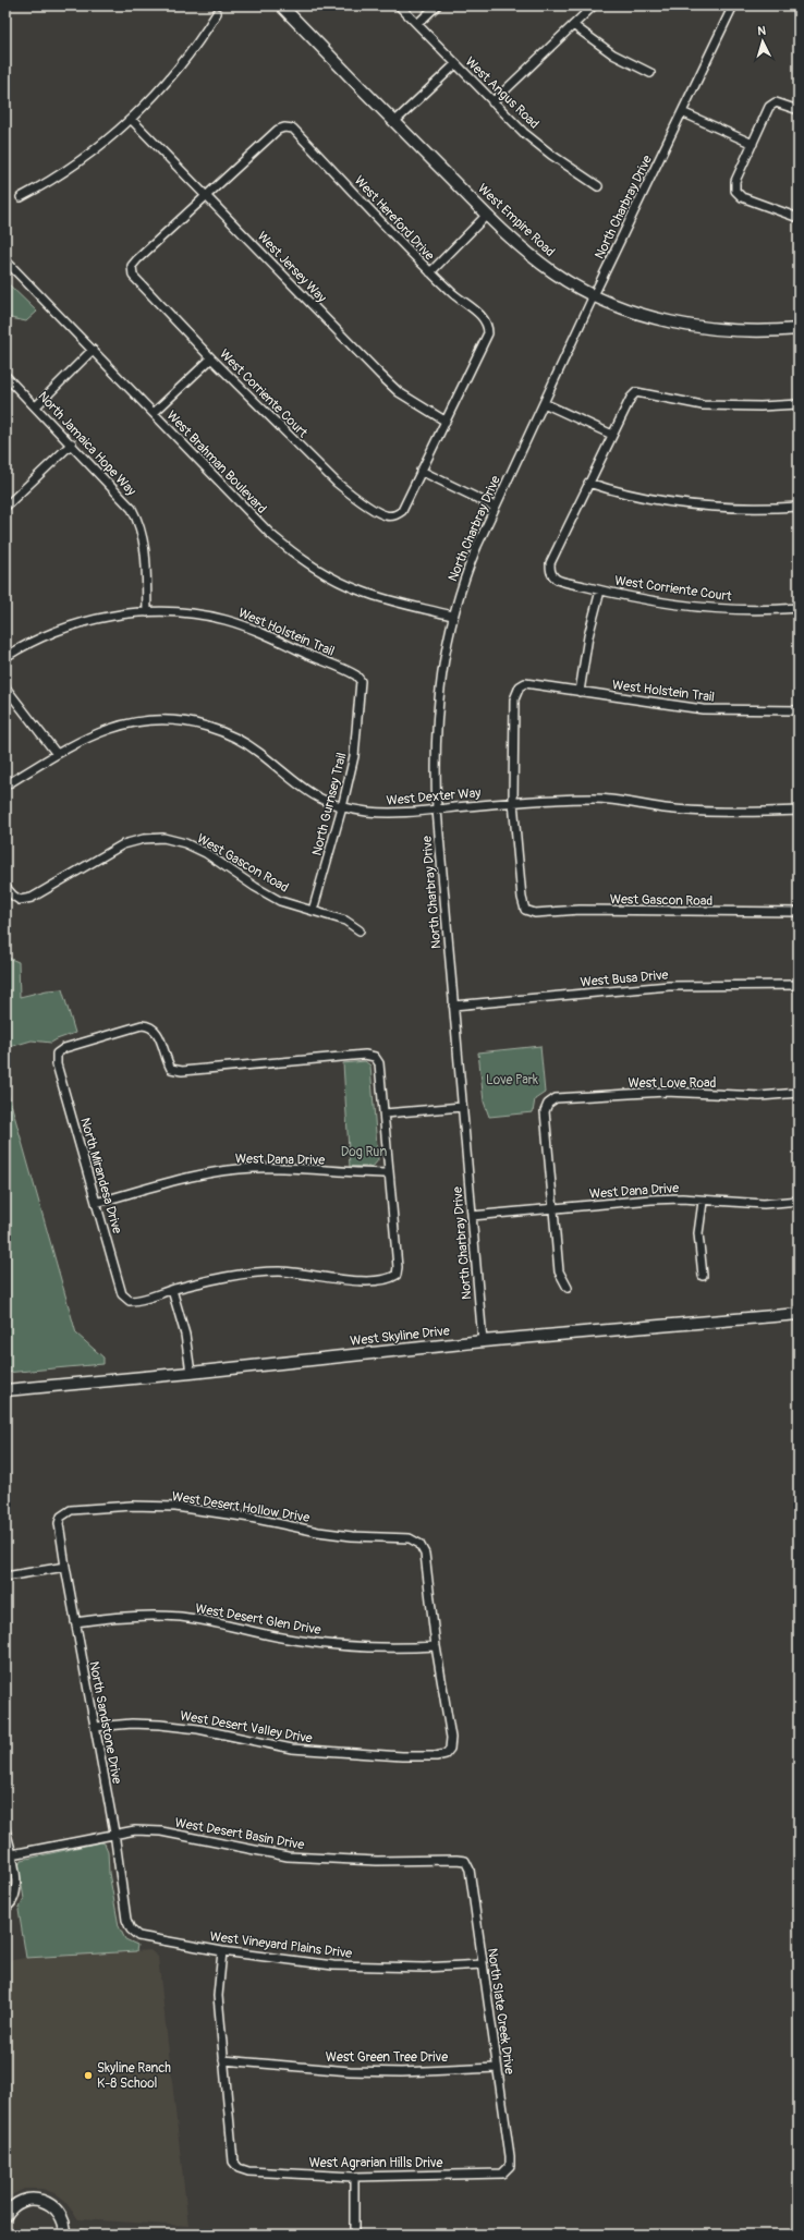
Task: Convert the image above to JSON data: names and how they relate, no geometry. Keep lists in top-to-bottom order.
{
  "streets": {
    "street": [
      "West Angus Road",
      "North Charbray Drive",
      "West Hereford Drive",
      "West Empire Road",
      "West Jersey Way",
      "West Corriente Court",
      "North Jamaica Hope Way",
      "West Brahman Boulevard",
      "West Holstein Trail",
      "West Dexter Way",
      "North Gurnsey Trail",
      "West Gascon Road",
      "West Busa Drive",
      "West Love Road",
      "West Dana Drive",
      "North Mirandesa Drive",
      "West Skyline Drive",
      "West Desert Hollow Drive",
      "West Desert Glen Drive",
      "North Sandstone Drive",
      "West Desert Valley Drive",
      "West Desert Basin Drive",
      "West Vineyard Plains Drive",
      "North Slate Creek Drive",
      "West Green Tree Drive",
      "West Agrarian Hills Drive"
    ]
  },
  "crossings": [
    ["North Charbray Drive", "West Empire Road"],
    ["North Charbray Drive", "West Brahman Boulevard"],
    ["North Charbray Drive", "West Dexter Way"],
    ["North Charbray Drive", "West Busa Drive"],
    ["North Charbray Drive", "West Dana Drive"],
    ["North Charbray Drive", "West Skyline Drive"],
    ["West Hereford Drive", "West Jersey Way"],
    ["West Hereford Drive", "West Corriente Court"],
    ["West Jersey Way", "West Corriente Court"],
    ["North Jamaica Hope Way", "West Holstein Trail"],
    ["West Holstein Trail", "West Dexter Way"],
    ["West Holstein Trail", "North Gurnsey Trail"],
    ["West Holstein Trail", "West Gascon Road"],
    ["West Dexter Way", "North Gurnsey Trail"],
    ["West Dexter Way", "West Gascon Road"],
    ["North Gurnsey Trail", "West Gascon Road"],
    ["West Love Road", "West Dana Drive"],
    ["West Dana Drive", "North Mirandesa Drive"],
    ["West Desert Hollow Drive", "West Desert Glen Drive"],
    ["West Desert Hollow Drive", "North Sandstone Drive"],
    ["West Desert Hollow Drive", "West Desert Valley Drive"],
    ["West Desert Glen Drive", "North Sandstone Drive"],
    ["West Desert Glen Drive", "West Desert Valley Drive"],
    ["North Sandstone Drive", "West Desert Valley Drive"],
    ["North Sandstone Drive", "West Desert Basin Drive"],
    ["North Sandstone Drive", "West Vineyard Plains Drive"],
    ["West Desert Basin Drive", "North Slate Creek Drive"],
    ["West Vineyard Plains Drive", "North Slate Creek Drive"],
    ["North Slate Creek Drive", "West Green Tree Drive"],
    ["North Slate Creek Drive", "West Agrarian Hills Drive"],
    ["West Green Tree Drive", "West Agrarian Hills Drive"]
  ],
  "parks": ["Love Park", "Dog Run"],
  "places": ["Skyline Ranch K-8 School"],
  "north": "top"
}
